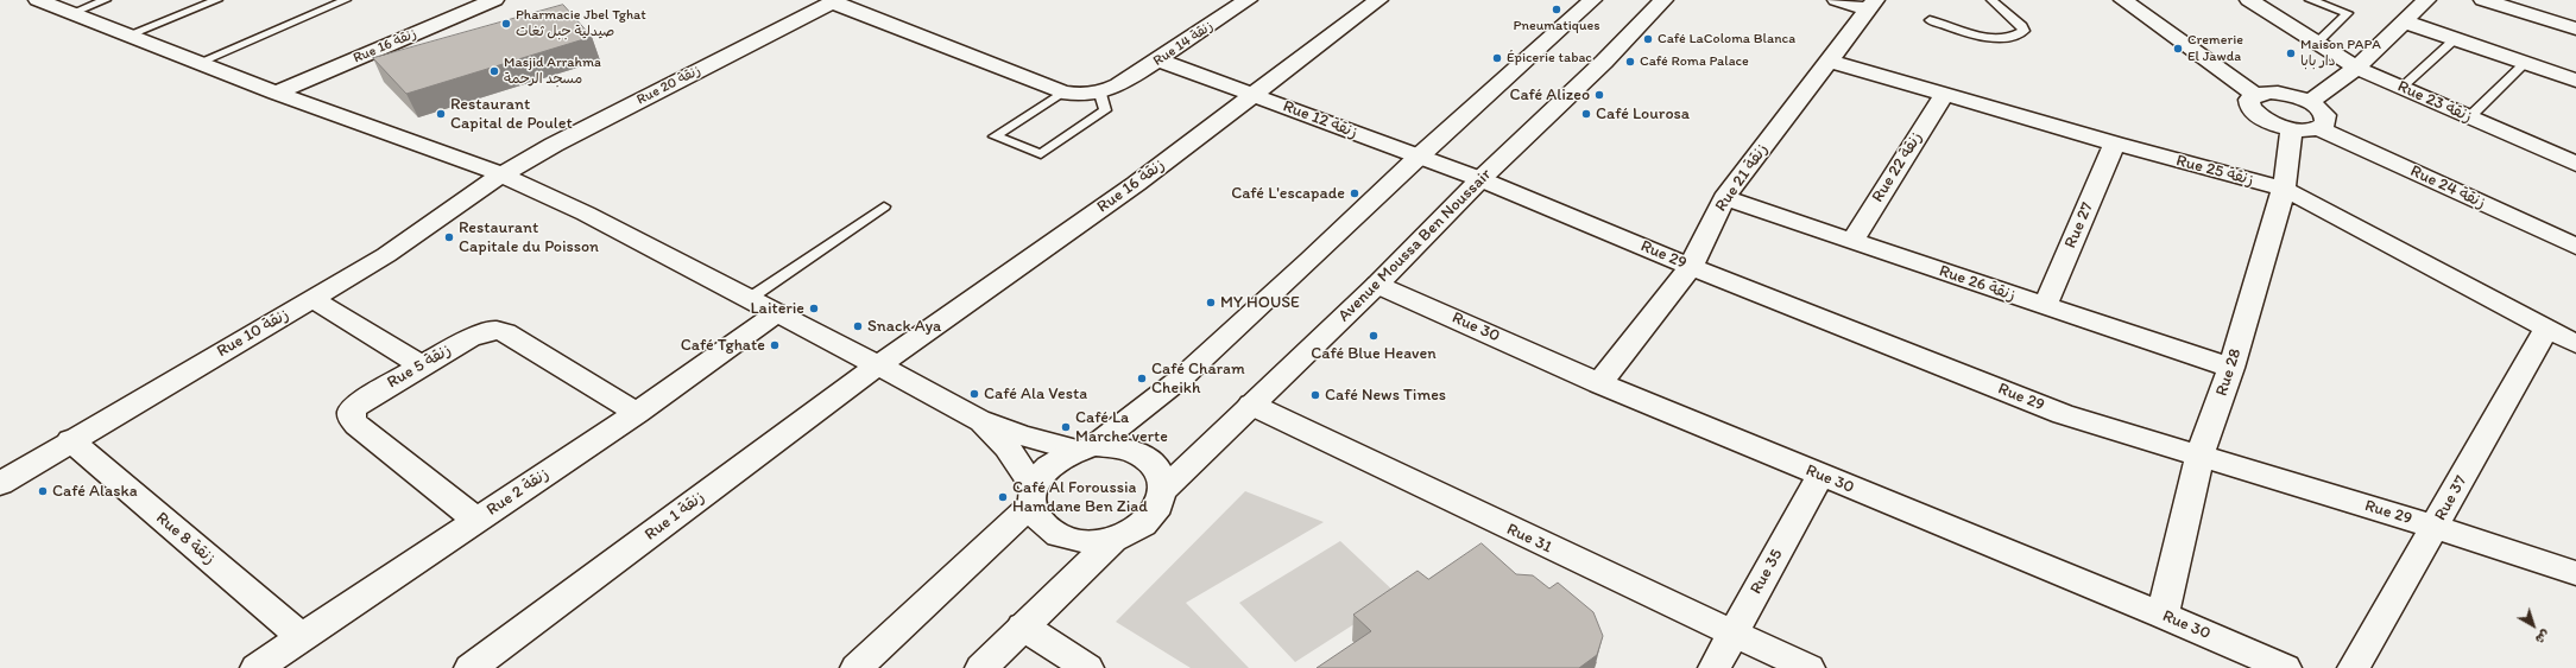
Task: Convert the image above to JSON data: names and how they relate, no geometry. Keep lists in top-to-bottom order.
{
  "streets": {
    "street": [
      "Rue 14 زنقة",
      "Rue 16 زنقة",
      "Rue 20 زنقة",
      "Rue 23 زنقة",
      "Rue 12 زنقة",
      "Rue 22 زنقة",
      "Rue 25 زنقة",
      "Rue 21 زنقة",
      "Rue 24 زنقة",
      "Rue 27",
      "Avenue Moussa Ben Noussair",
      "Rue 29",
      "Rue 26 زنقة",
      "Rue 30",
      "Rue 10 زنقة",
      "Rue 5 زنقة",
      "Rue 28",
      "Rue 2 زنقة",
      "Rue 37",
      "Rue 1 زنقة",
      "Rue 8 زنقة",
      "Rue 31",
      "Rue 35"
    ]
  },
  "crossings": [
    ["Rue 14 زنقة", "Rue 12 زنقة"],
    ["Rue 16 زنقة", "Rue 12 زنقة"],
    ["Rue 16 زنقة", "Rue 1 زنقة"],
    ["Rue 20 زنقة", "Rue 10 زنقة"],
    ["Rue 12 زنقة", "Avenue Moussa Ben Noussair"],
    ["Rue 12 زنقة", "Rue 29"],
    ["Rue 22 زنقة", "Rue 25 زنقة"],
    ["Rue 22 زنقة", "Rue 26 زنقة"],
    ["Rue 25 زنقة", "Rue 21 زنقة"],
    ["Rue 25 زنقة", "Rue 27"],
    ["Rue 25 زنقة", "Rue 28"],
    ["Rue 25 زنقة", "Rue 37"],
    ["Rue 21 زنقة", "Rue 29"],
    ["Rue 21 زنقة", "Rue 26 زنقة"],
    ["Rue 21 زنقة", "Rue 30"],
    ["Rue 27", "Rue 26 زنقة"],
    ["Avenue Moussa Ben Noussair", "Rue 29"],
    ["Avenue Moussa Ben Noussair", "Rue 30"],
    ["Avenue Moussa Ben Noussair", "Rue 31"],
    ["Rue 29", "Rue 28"],
    ["Rue 29", "Rue 37"],
    ["Rue 26 زنقة", "Rue 28"],
    ["Rue 30", "Rue 28"],
    ["Rue 30", "Rue 35"],
    ["Rue 10 زنقة", "Rue 8 زنقة"],
    ["Rue 5 زنقة", "Rue 2 زنقة"],
    ["Rue 2 زنقة", "Rue 8 زنقة"],
    ["Rue 31", "Rue 35"]
  ],
  "places": [
    "Pneumatiques",
    "Pharmacie Jbel Tghat صيدلية جبل ثغات",
    "Café LaColoma Blanca",
    "Cremerie El Jawda",
    "Maison PAPA دار بابا",
    "Épicerie tabac",
    "Café Roma Palace",
    "Masjid Arrahma مسجد الرحمة",
    "Café Alizeo",
    "Restaurant Capital de Poulet",
    "Café Lourosa",
    "Café L'escapade",
    "Restaurant Capitale du Poisson",
    "MY HOUSE",
    "Laiterie",
    "Snack Aya",
    "Café Blue Heaven",
    "Café Tghate",
    "Café Charam Cheikh",
    "Café Ala Vesta",
    "Café News Times",
    "Café La Marche verte",
    "Café Alaska",
    "Café Al Foroussia Hamdane Ben Ziad"
  ],
  "north": "bottom right"
}
